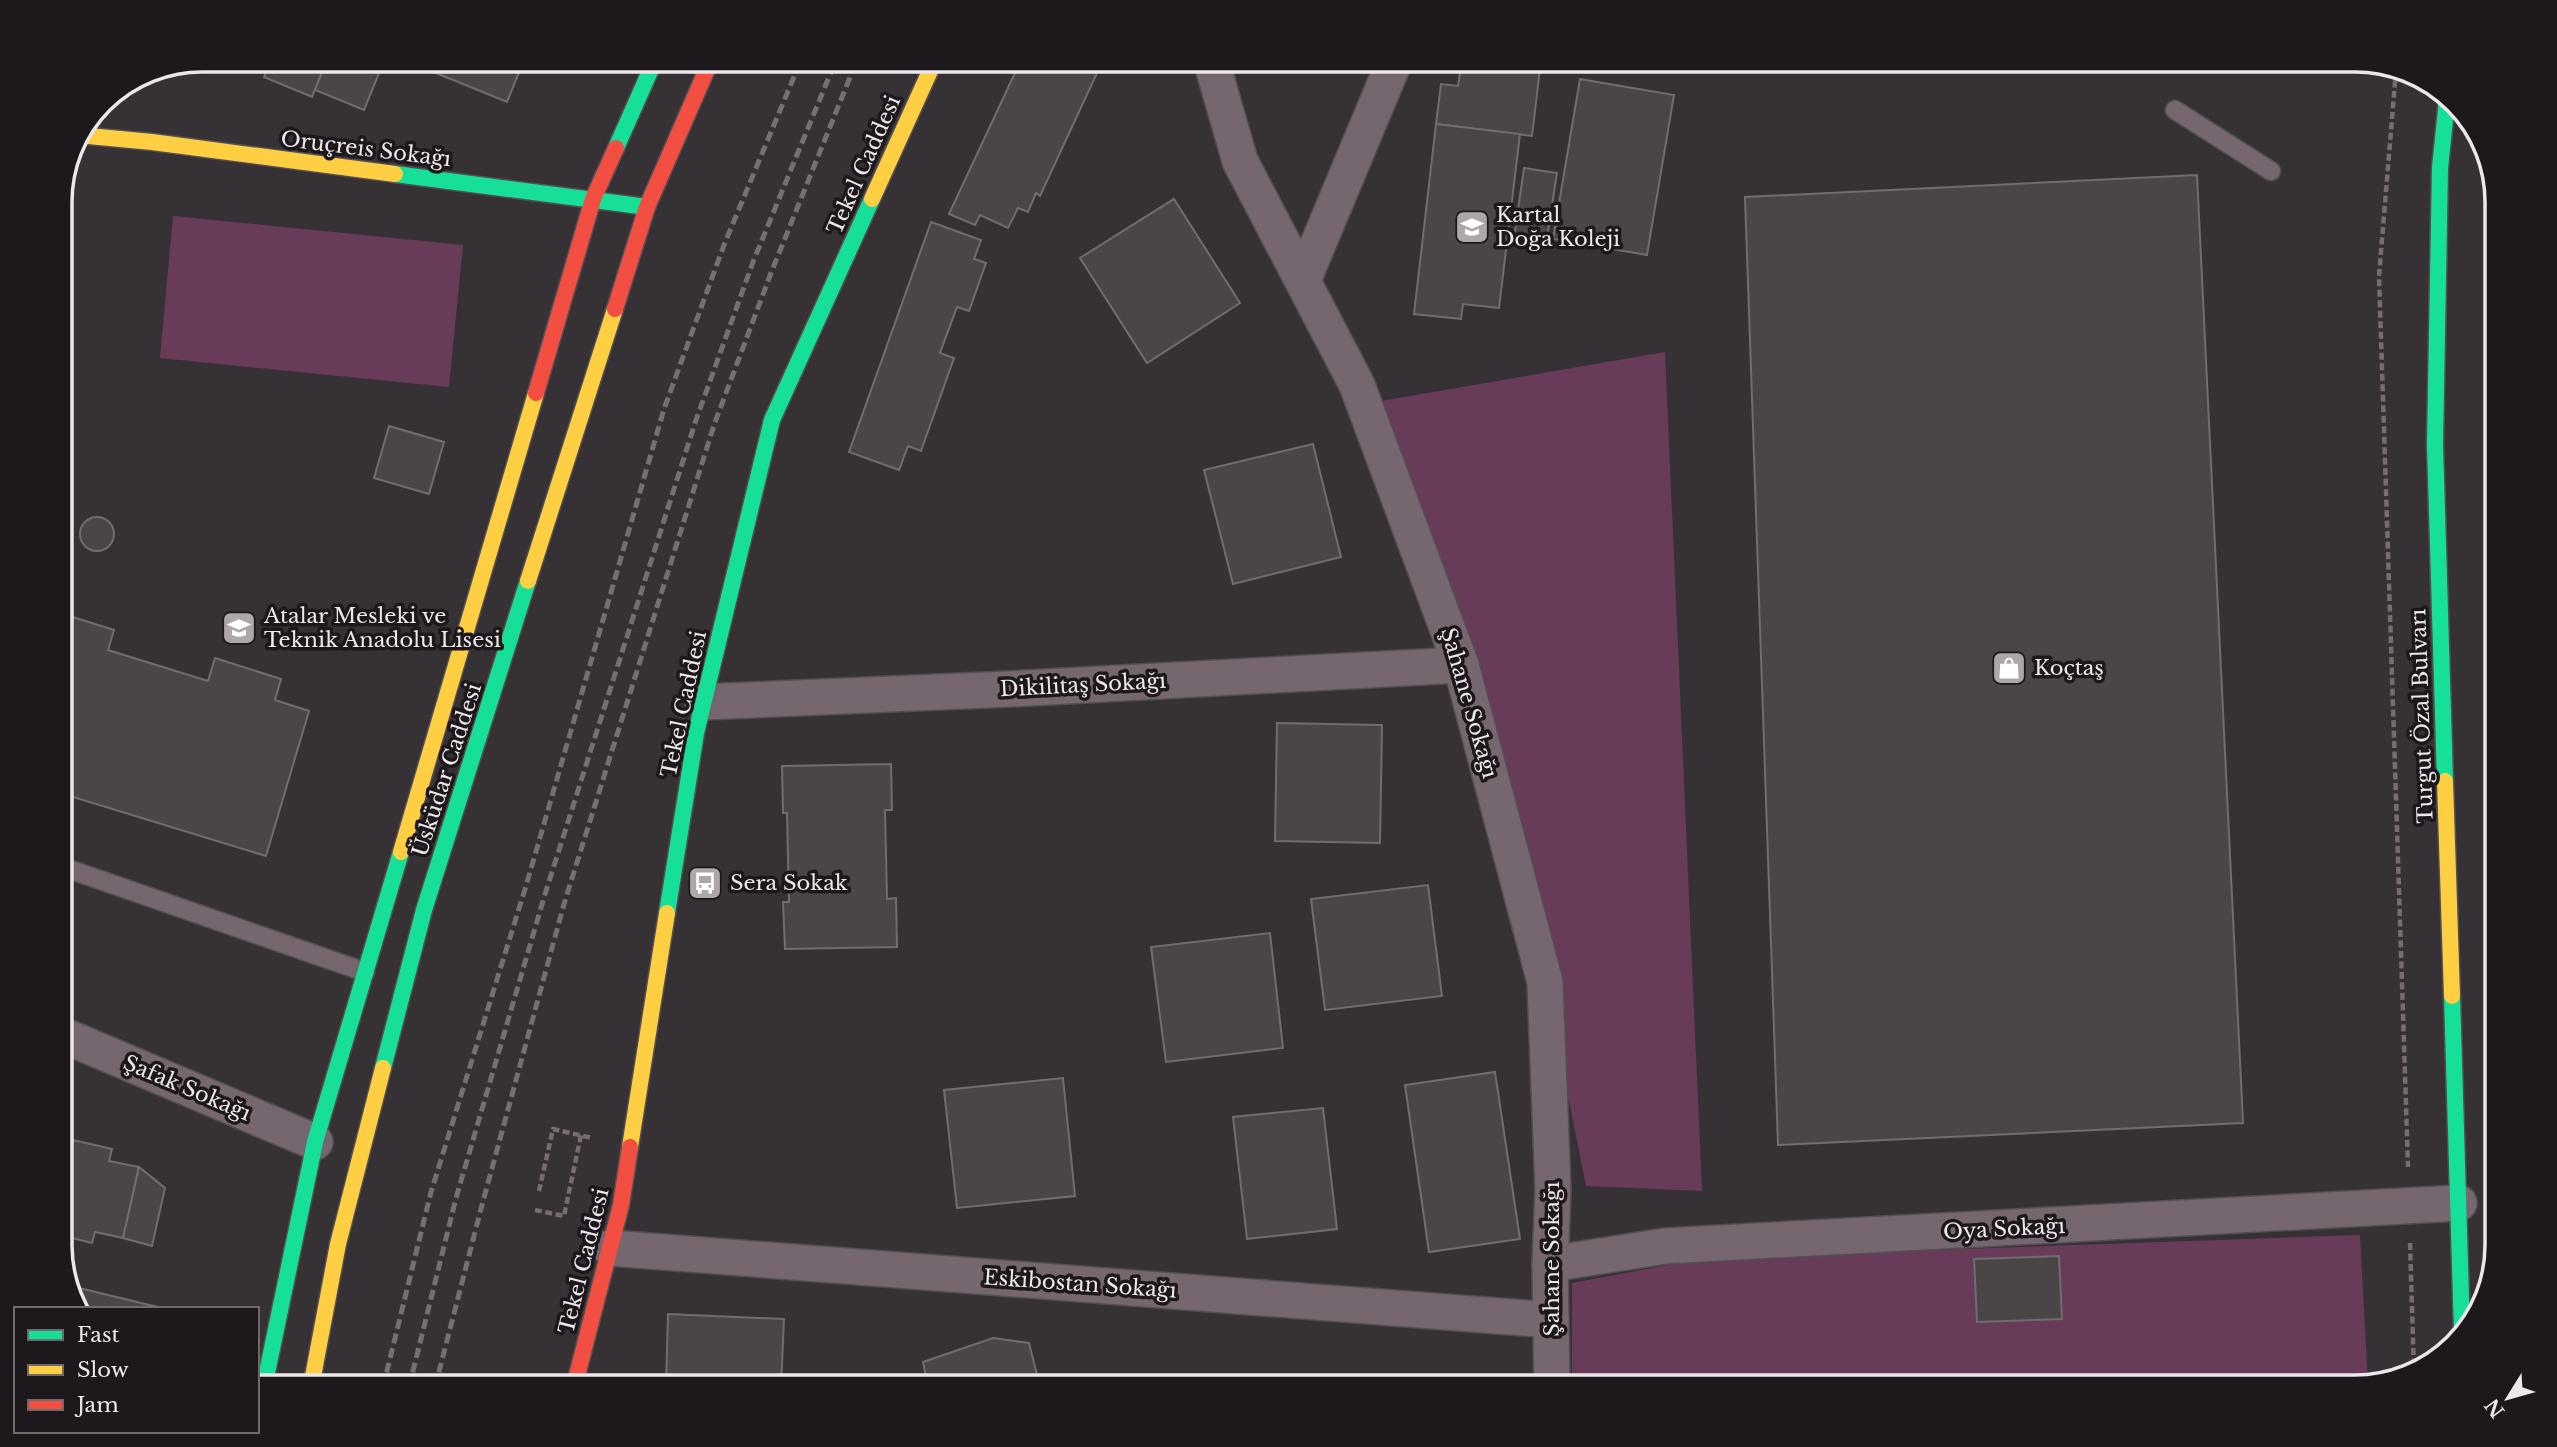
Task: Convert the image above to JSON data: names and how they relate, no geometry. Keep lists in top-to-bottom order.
{
  "streets": {
    "main road": [
      "Oruçreis Sokağı",
      "Tekel Caddesi",
      "Turgut Özal Bulvarı",
      "Üsküdar Caddesi"
    ],
    "street": [
      "Dikilitaş Sokağı",
      "Şahane Sokağı",
      "Şafak Sokağı",
      "Oya Sokağı",
      "Eskibostan Sokağı"
    ]
  },
  "crossings": [
    ["Oruçreis Sokağı", "Üsküdar Caddesi"],
    ["Tekel Caddesi", "Dikilitaş Sokağı"],
    ["Tekel Caddesi", "Eskibostan Sokağı"],
    ["Dikilitaş Sokağı", "Şahane Sokağı"],
    ["Şahane Sokağı", "Oya Sokağı"],
    ["Şahane Sokağı", "Eskibostan Sokağı"],
    ["Turgut Özal Bulvarı", "Oya Sokağı"],
    ["Üsküdar Caddesi", "Şafak Sokağı"]
  ],
  "places": {
    "school or university": ["Kartal Doğa Koleji", "Atalar Mesleki ve Teknik Anadolu Lisesi"],
    "shop": ["Koçtaş"],
    "bus stop": ["Sera Sokak"]
  },
  "legend": ["Fast", "Slow", "Jam"],
  "north": "bottom left"
}
